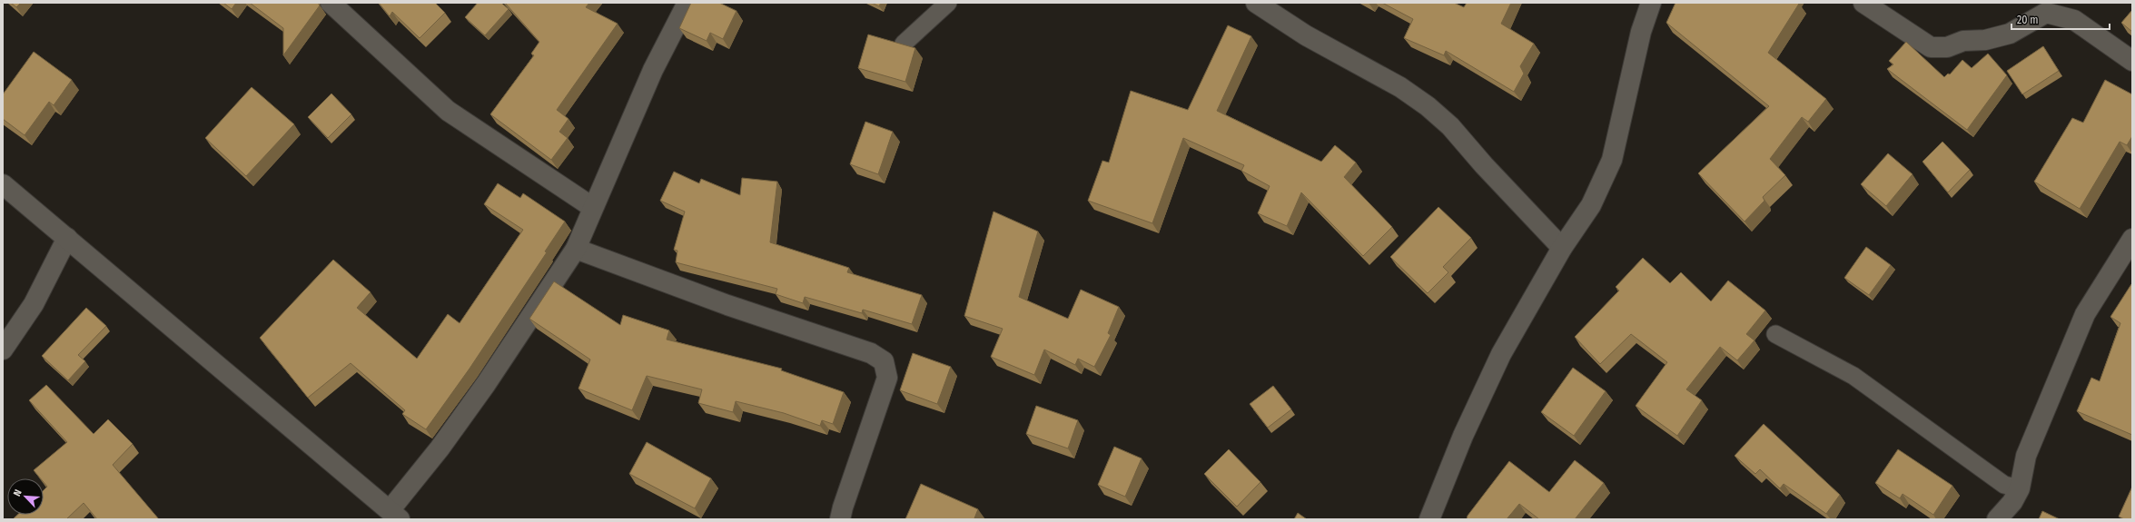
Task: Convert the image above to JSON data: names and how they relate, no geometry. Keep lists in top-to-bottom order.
{
  "scale_bar": "20 m",
  "north": "top left"
}
